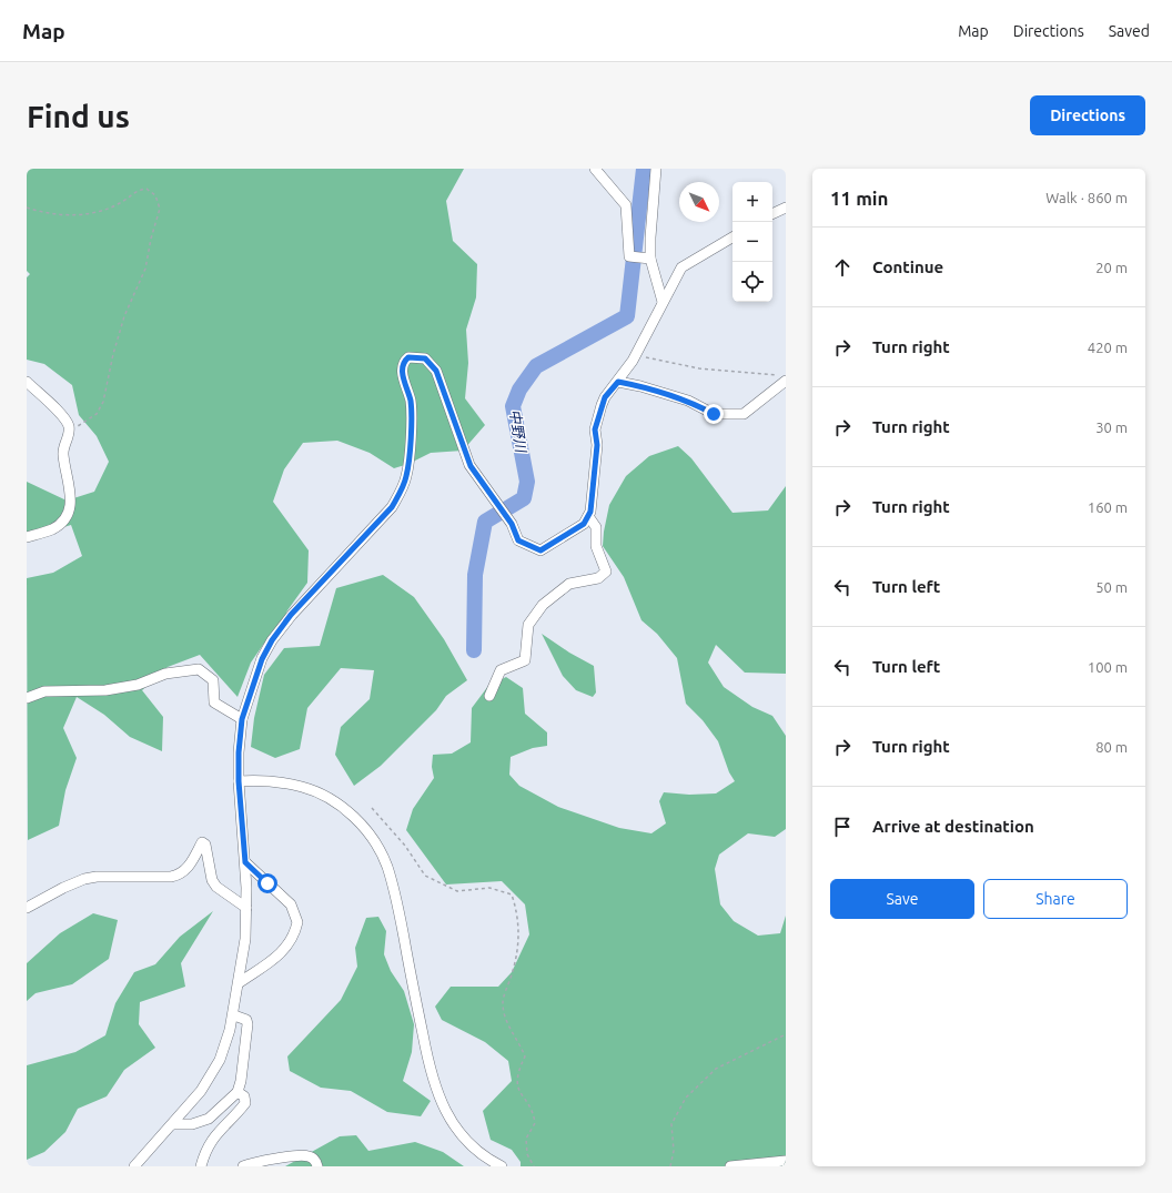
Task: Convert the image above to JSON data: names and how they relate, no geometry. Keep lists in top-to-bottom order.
{
  "water": ["中野川"],
  "north": "bottom right",
  "page": {
    "header": "Map",
    "nav": ["Map", "Directions", "Saved"],
    "buttons": [
      "Directions",
      ["Save", "Share"]
    ],
    "title": "Find us",
    "heading": ["11 min", "Walk · 860 m"],
    "map_buttons": ["+", "−"],
    "list": [
      ["Continue", "20 m"],
      ["Turn right", "420 m"],
      ["Turn right", "30 m"],
      ["Turn right", "160 m"],
      ["Turn left", "50 m"],
      ["Turn left", "100 m"],
      ["Turn right", "80 m"],
      "Arrive at destination"
    ]
  }
}
